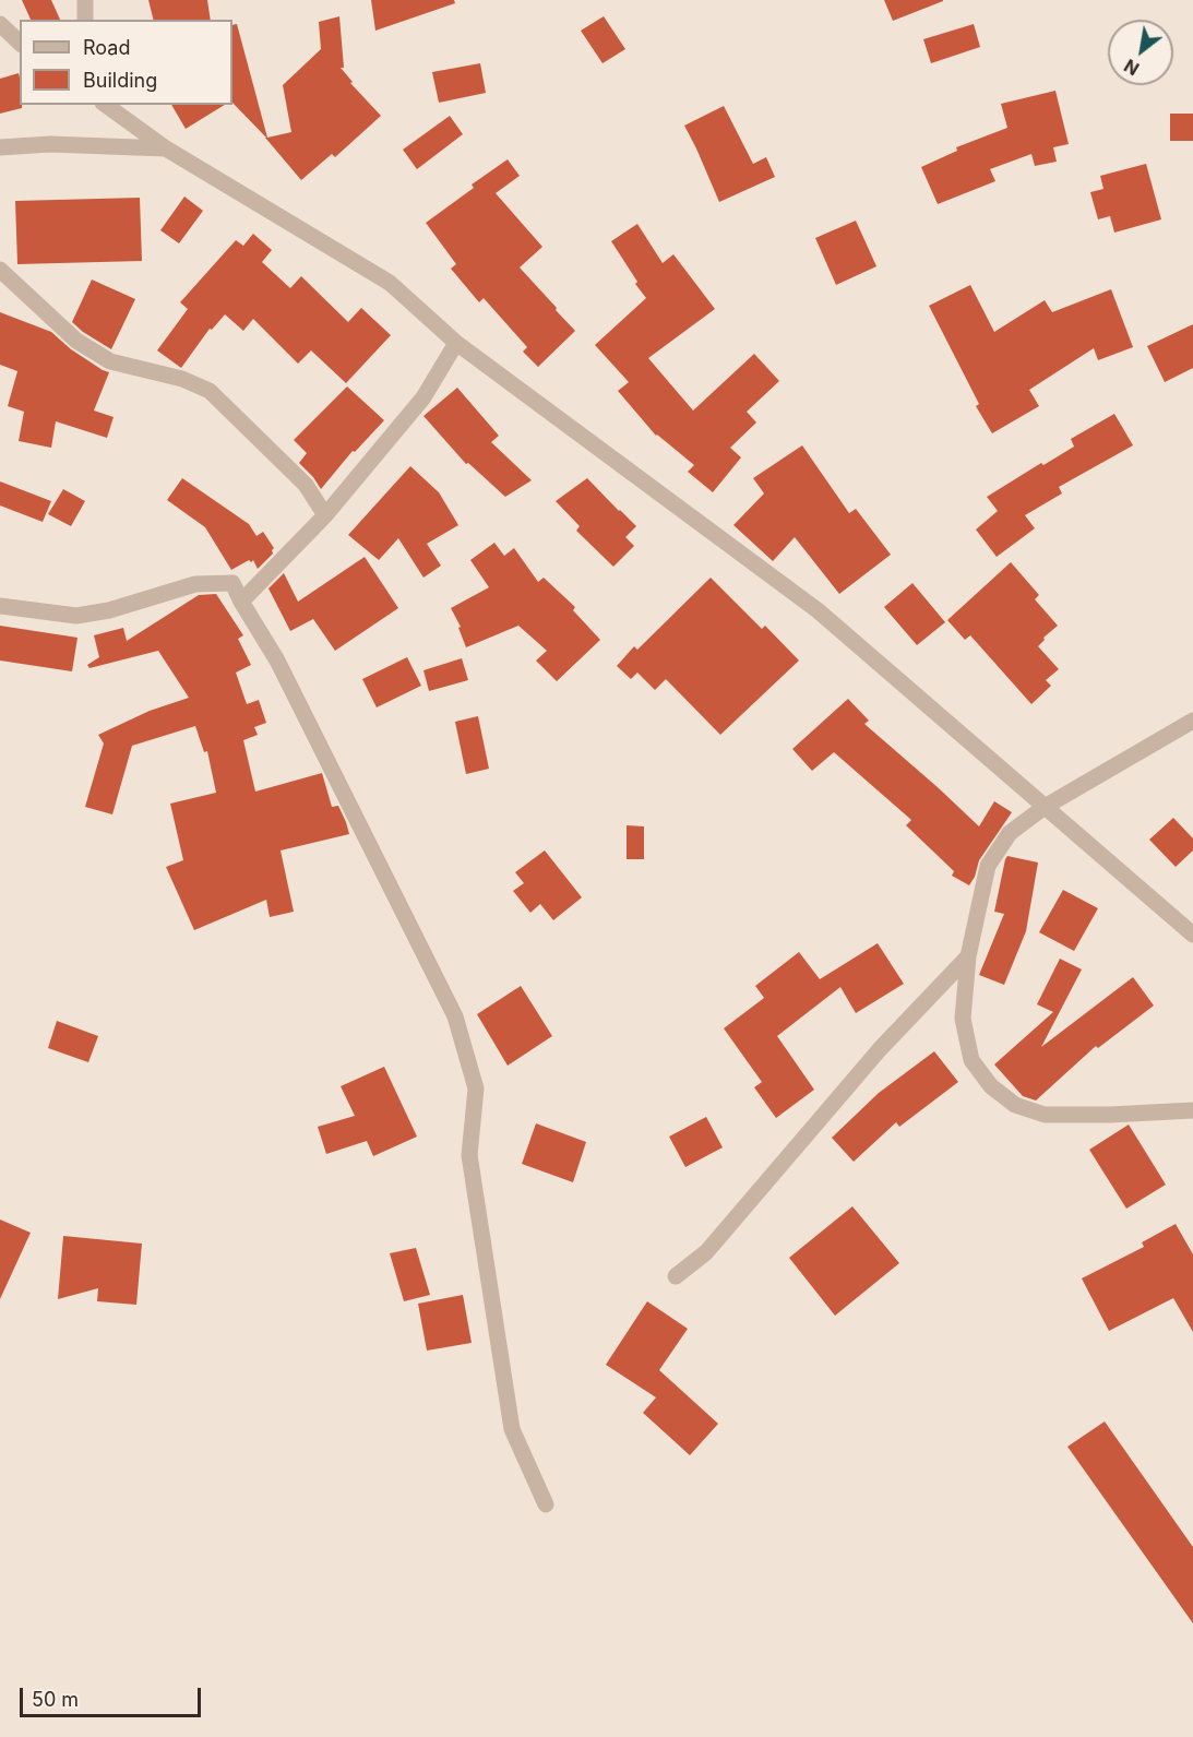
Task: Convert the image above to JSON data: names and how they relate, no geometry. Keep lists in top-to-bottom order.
{
  "legend": ["Road", "Building"],
  "scale_bar": "50 m",
  "north": "bottom left"
}
